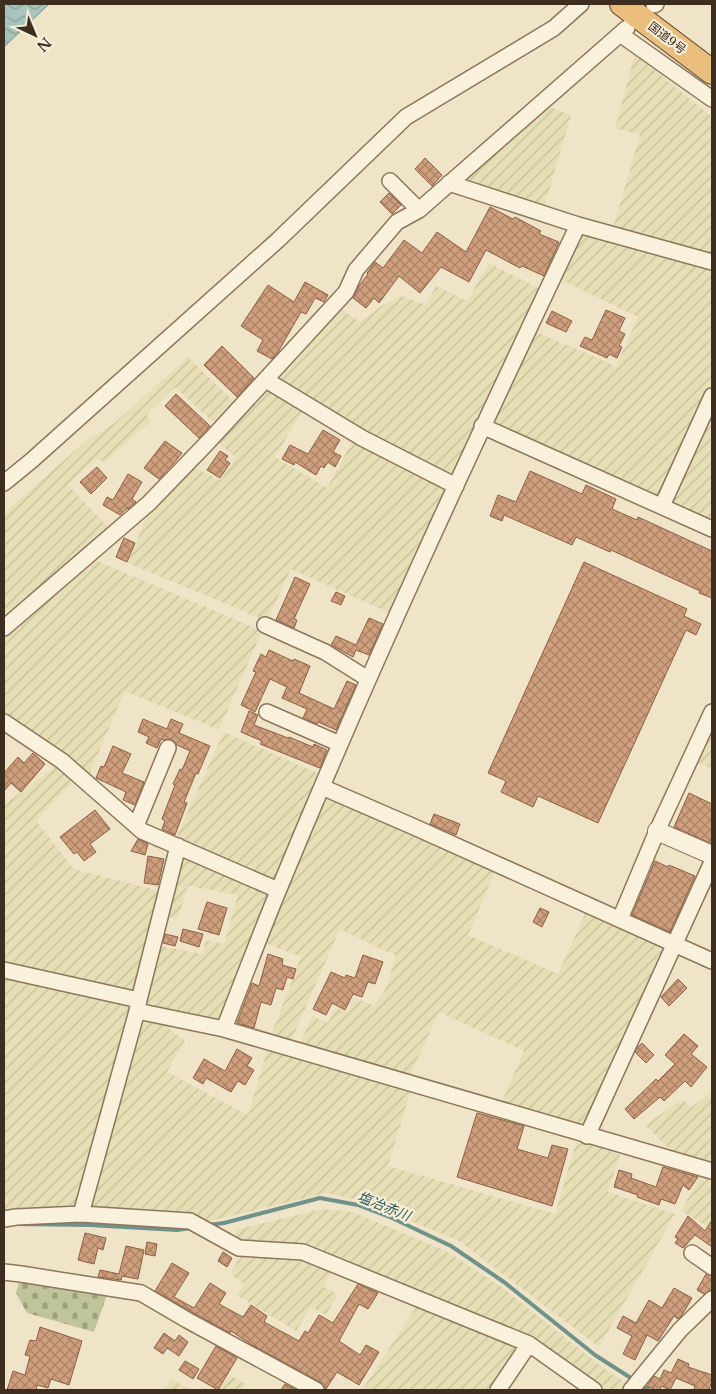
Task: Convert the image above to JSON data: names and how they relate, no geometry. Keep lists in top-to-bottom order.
{
  "streets": {
    "highway": ["国道9号"]
  },
  "water": ["塩冶赤川"],
  "north": "bottom right"
}
